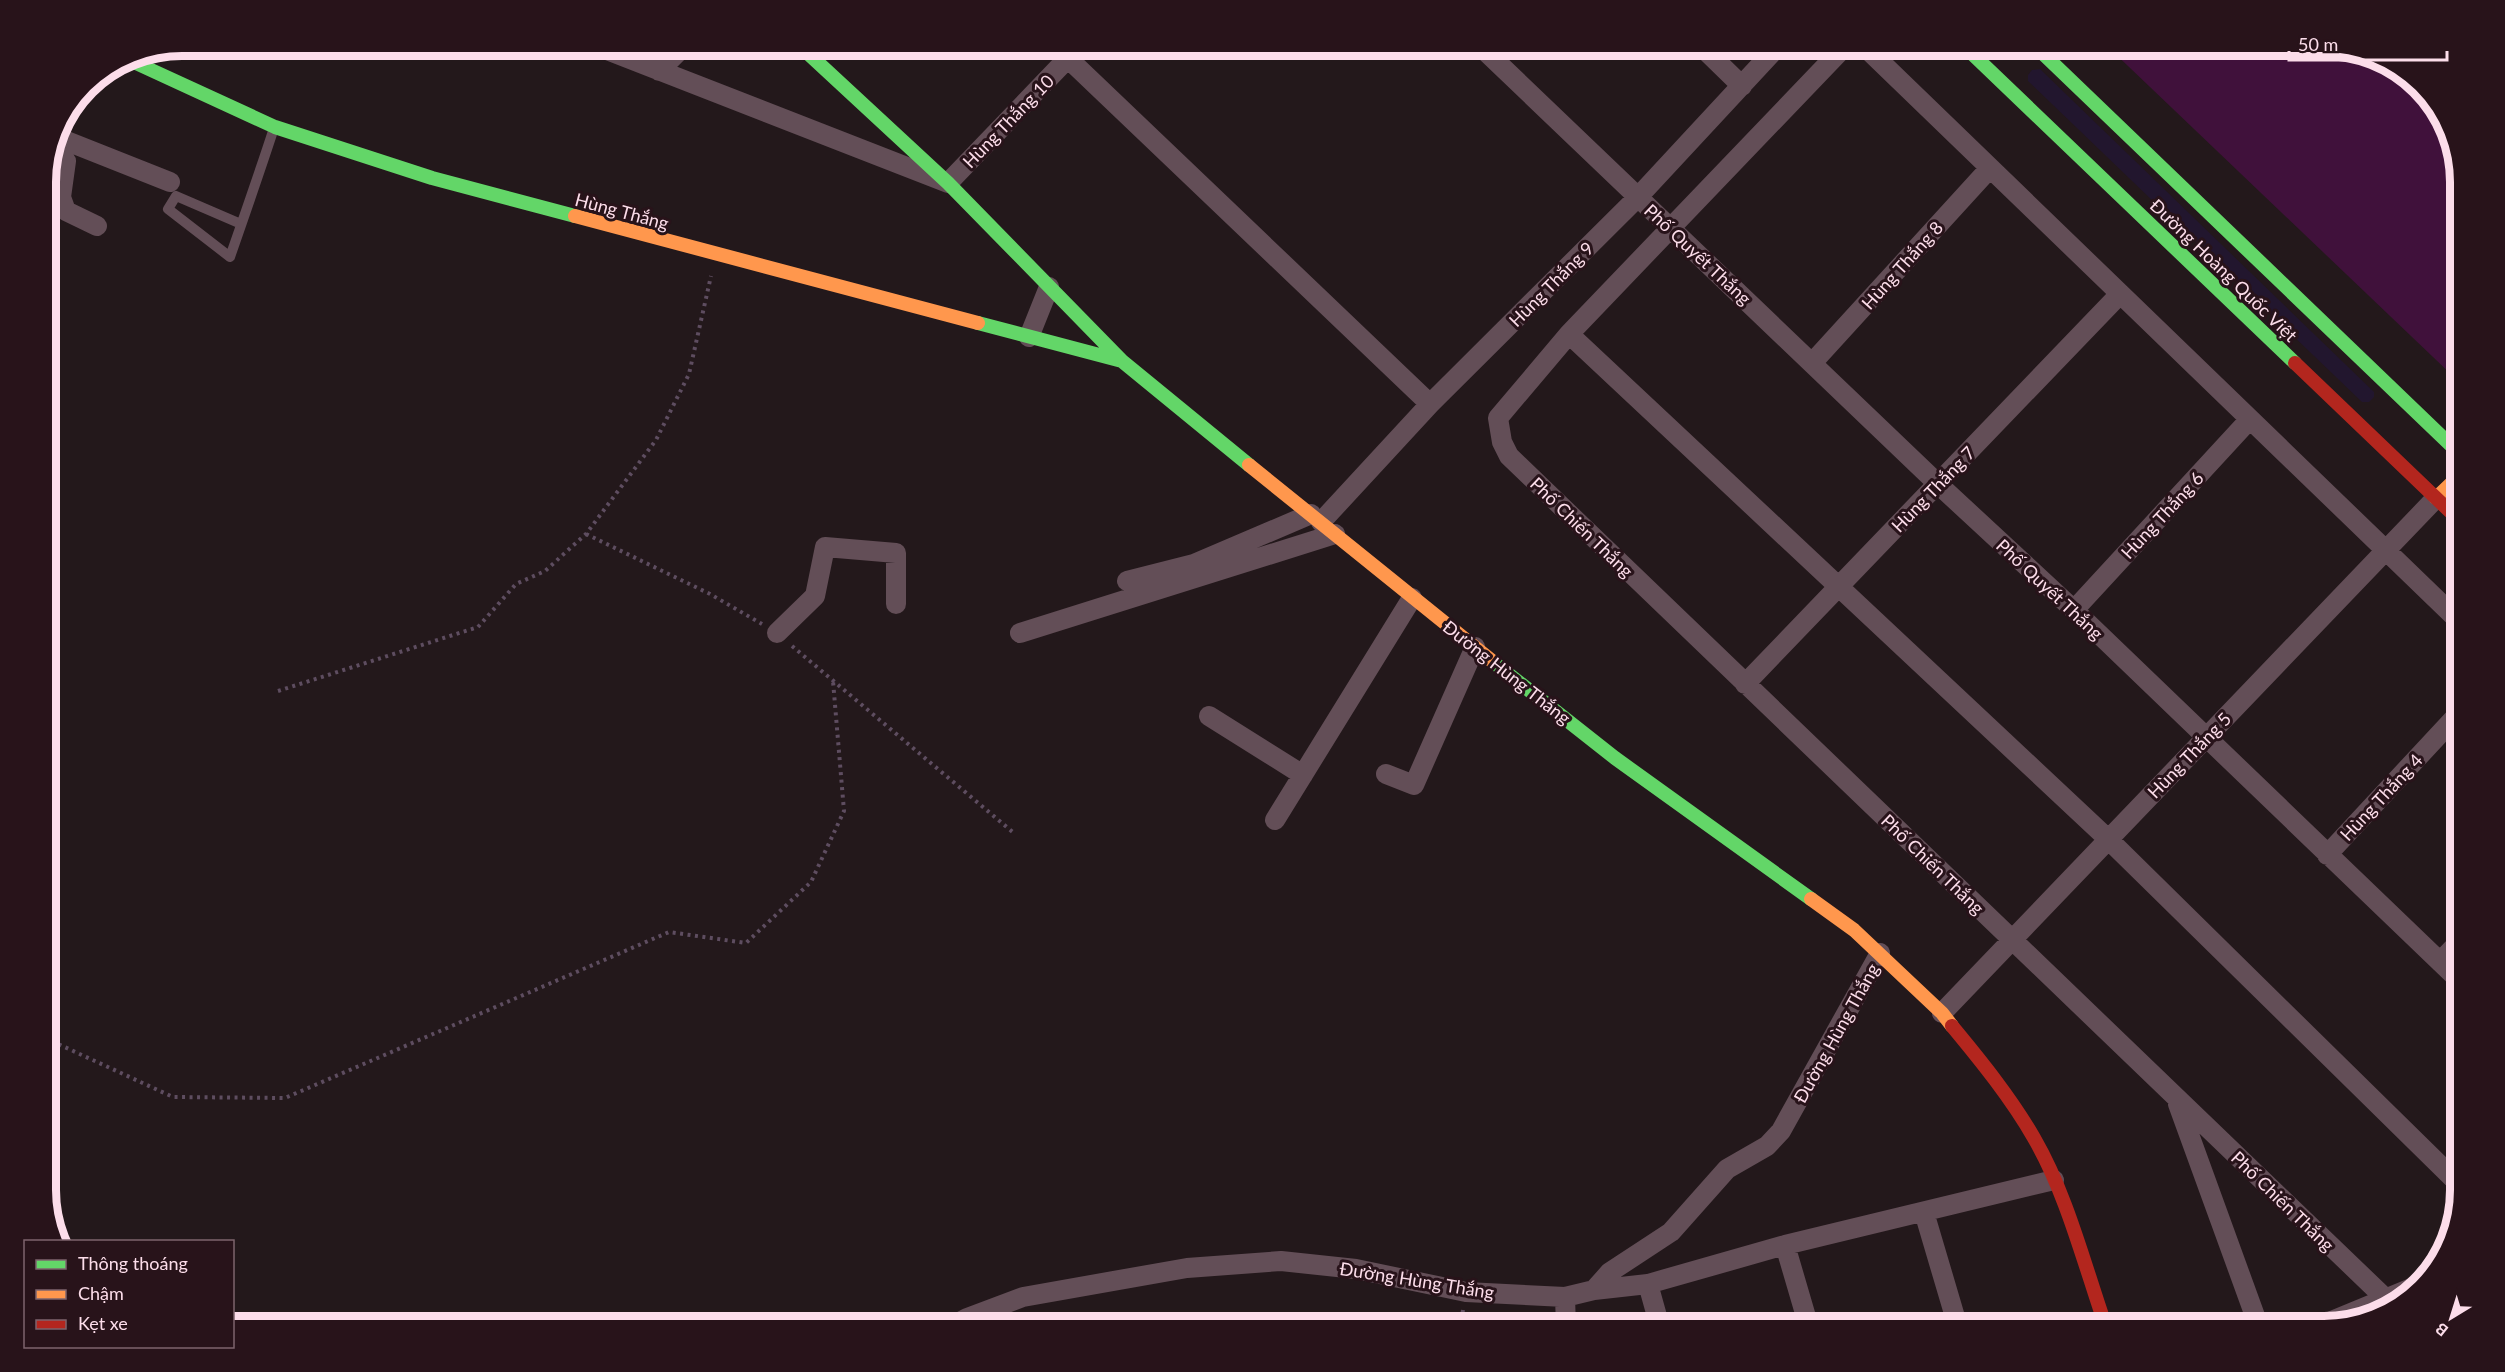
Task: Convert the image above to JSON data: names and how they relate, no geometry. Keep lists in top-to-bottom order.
{
  "streets": {
    "street": [
      "Hùng Thắng 10",
      "Hùng Thắng",
      "Phố Quyết Thắng",
      "Hùng Thắng 8",
      "Đường Hoàng Quốc Việt",
      "Hùng Thắng 9",
      "Hùng Thắng 7",
      "Hùng Thắng 6",
      "Phố Chiến Thắng",
      "Đường Hùng Thắng",
      "Hùng Thắng 5",
      "Hùng Thắng 4"
    ]
  },
  "crossings": [
    ["Hùng Thắng 10", "Đường Hùng Thắng"],
    ["Hùng Thắng", "Đường Hùng Thắng"],
    ["Phố Quyết Thắng", "Hùng Thắng 8"],
    ["Phố Quyết Thắng", "Hùng Thắng 9"],
    ["Phố Quyết Thắng", "Hùng Thắng 7"],
    ["Phố Quyết Thắng", "Hùng Thắng 6"],
    ["Phố Quyết Thắng", "Hùng Thắng 5"],
    ["Phố Quyết Thắng", "Hùng Thắng 4"],
    ["Đường Hoàng Quốc Việt", "Hùng Thắng 5"],
    ["Hùng Thắng 9", "Đường Hùng Thắng"],
    ["Hùng Thắng 7", "Phố Chiến Thắng"],
    ["Phố Chiến Thắng", "Hùng Thắng 5"]
  ],
  "legend": ["Thông thoáng", "Chậm", "Kẹt xe"],
  "scale_bar": "50 m",
  "north": "bottom left"
}
